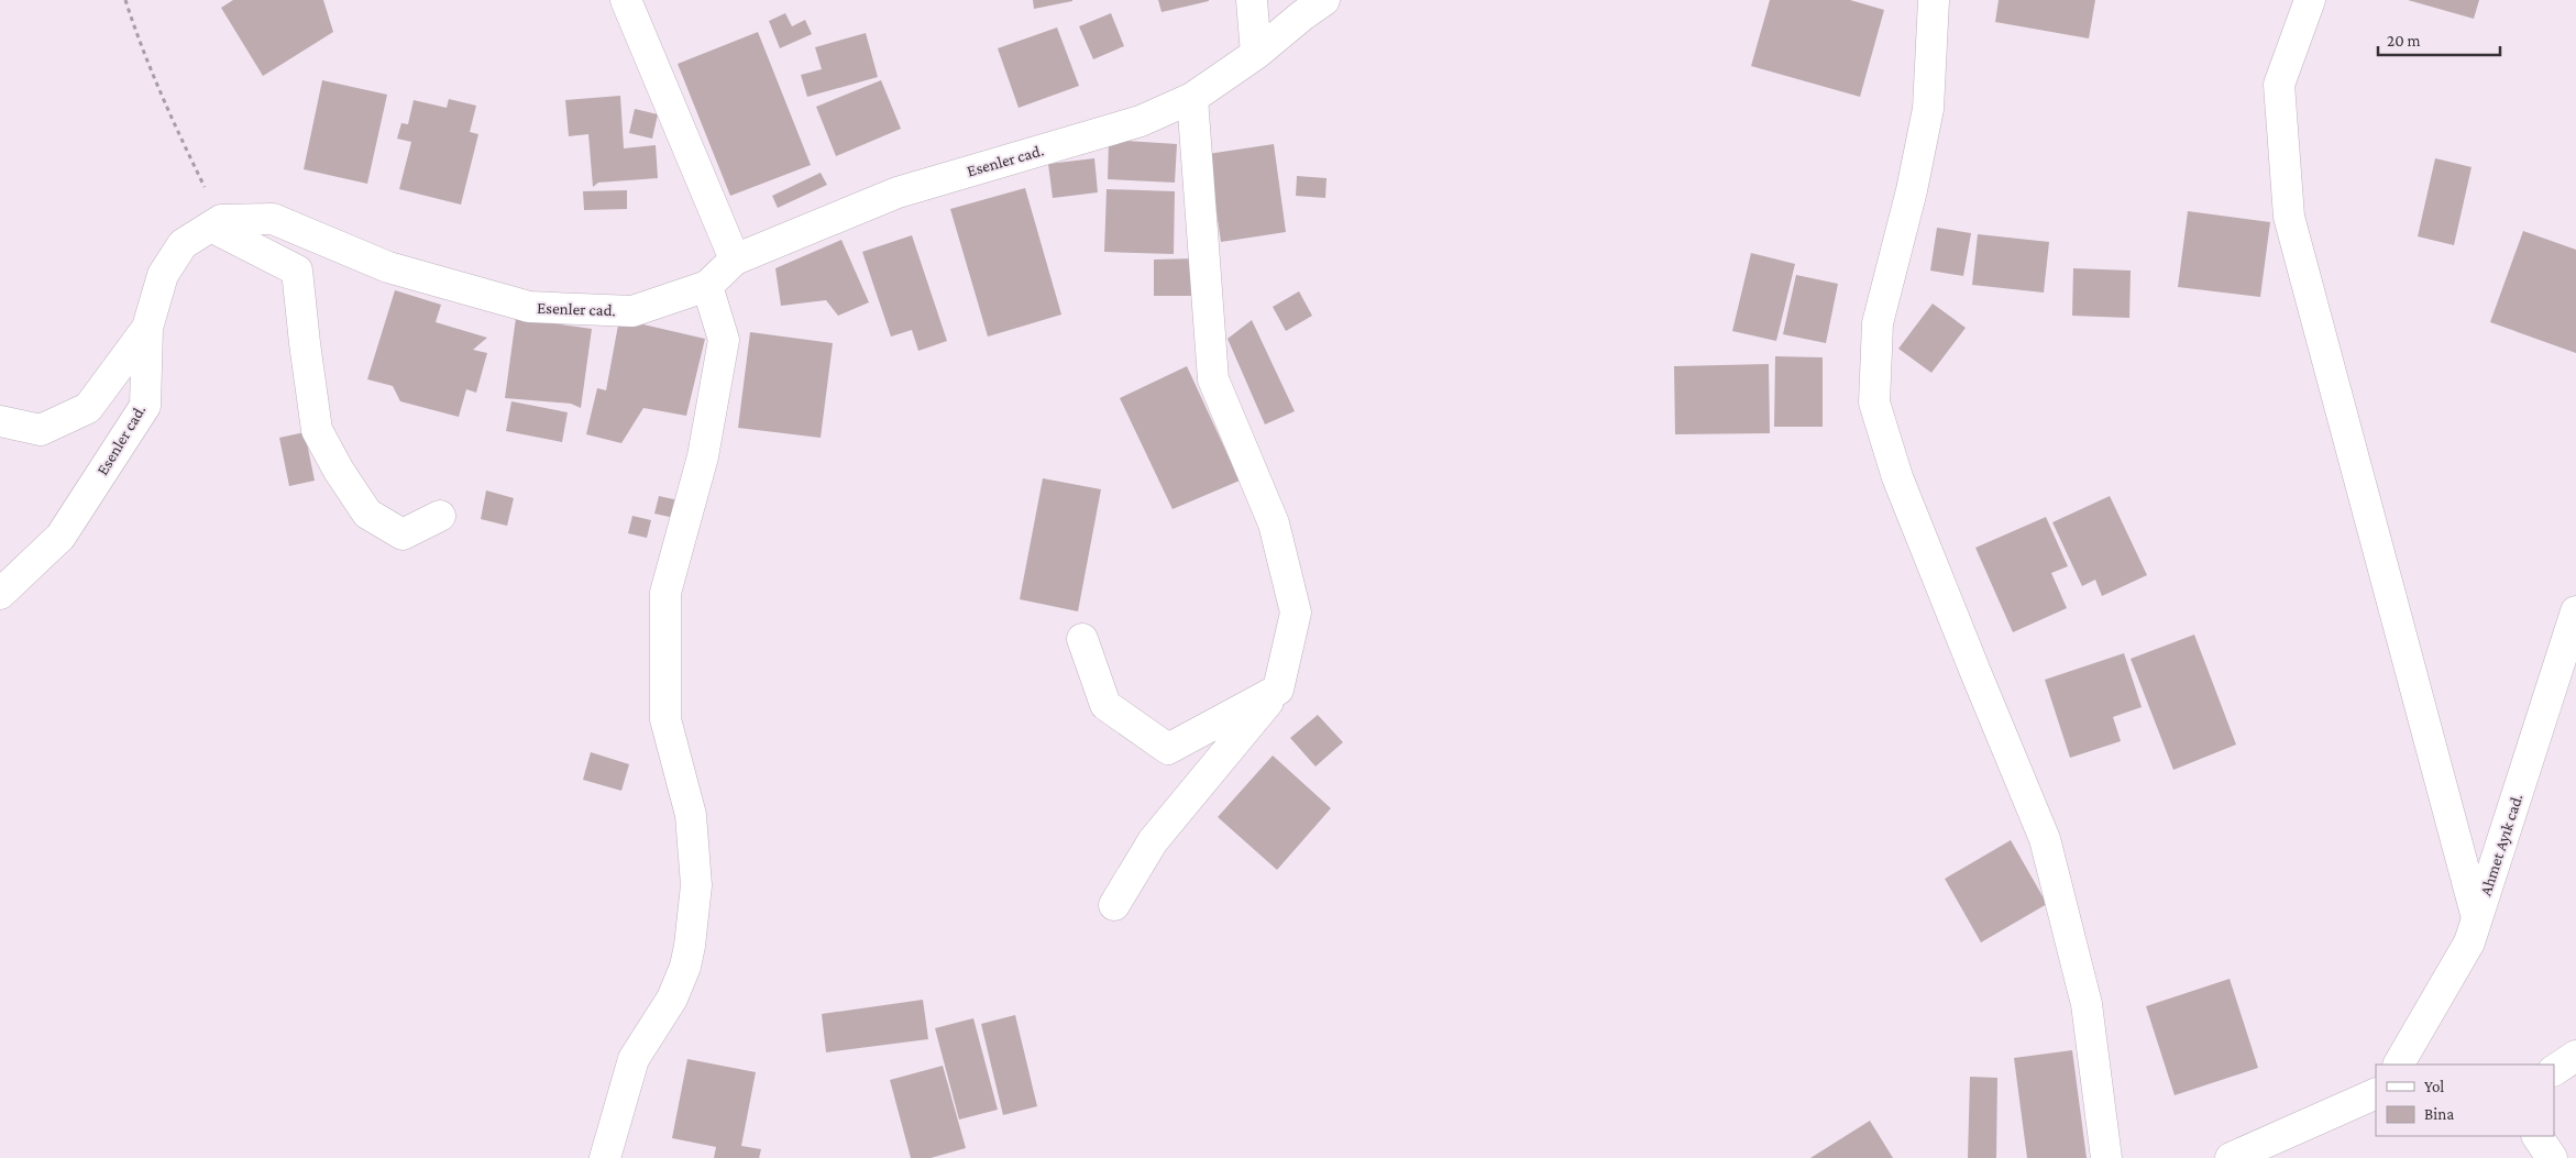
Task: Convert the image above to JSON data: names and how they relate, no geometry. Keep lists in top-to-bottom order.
{
  "streets": {
    "street": ["Esenler cad.", "Ahmet Ayık cad."]
  },
  "legend": ["Yol", "Bina"],
  "scale_bar": "20 m"
}
